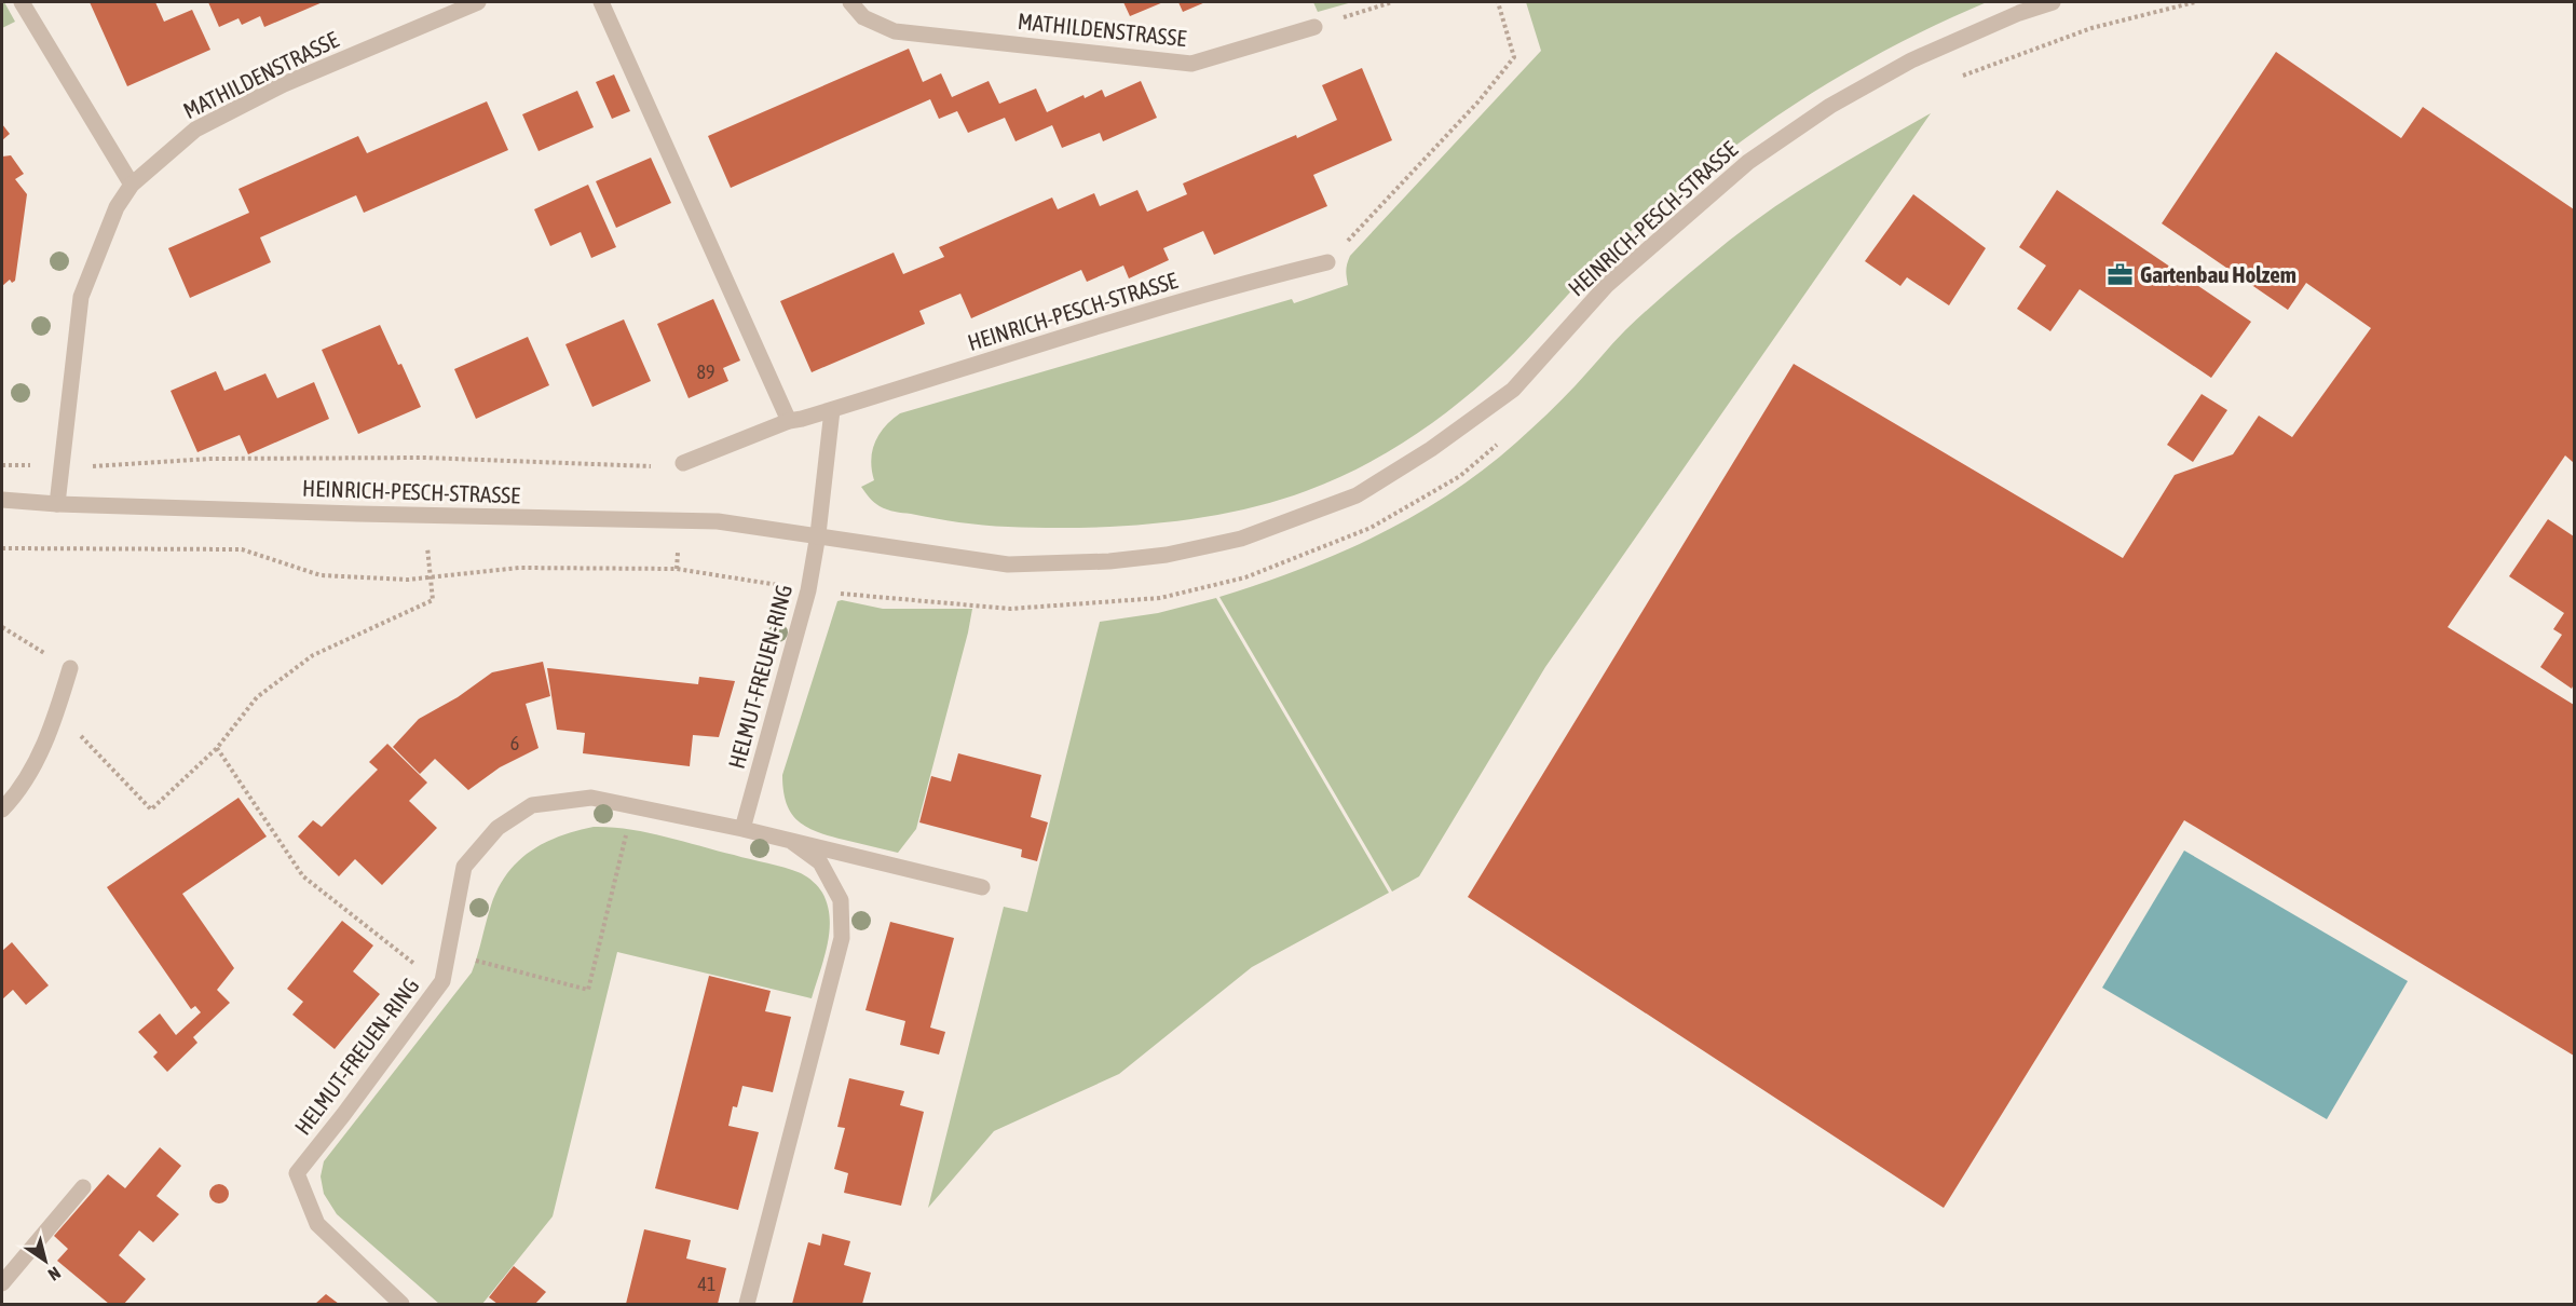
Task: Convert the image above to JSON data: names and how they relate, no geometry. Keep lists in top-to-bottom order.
{
  "streets": {
    "street": ["MATHILDENSTRASSE", "HEINRICH-PESCH-STRASSE", "HELMUT-FREUEN-RING"]
  },
  "crossings": [
    ["MATHILDENSTRASSE", "HEINRICH-PESCH-STRASSE"],
    ["HEINRICH-PESCH-STRASSE", "HELMUT-FREUEN-RING"]
  ],
  "places": {
    "office": ["Gartenbau Holzem"]
  },
  "house_numbers": ["89", "6", "41"],
  "north": "bottom right"
}
